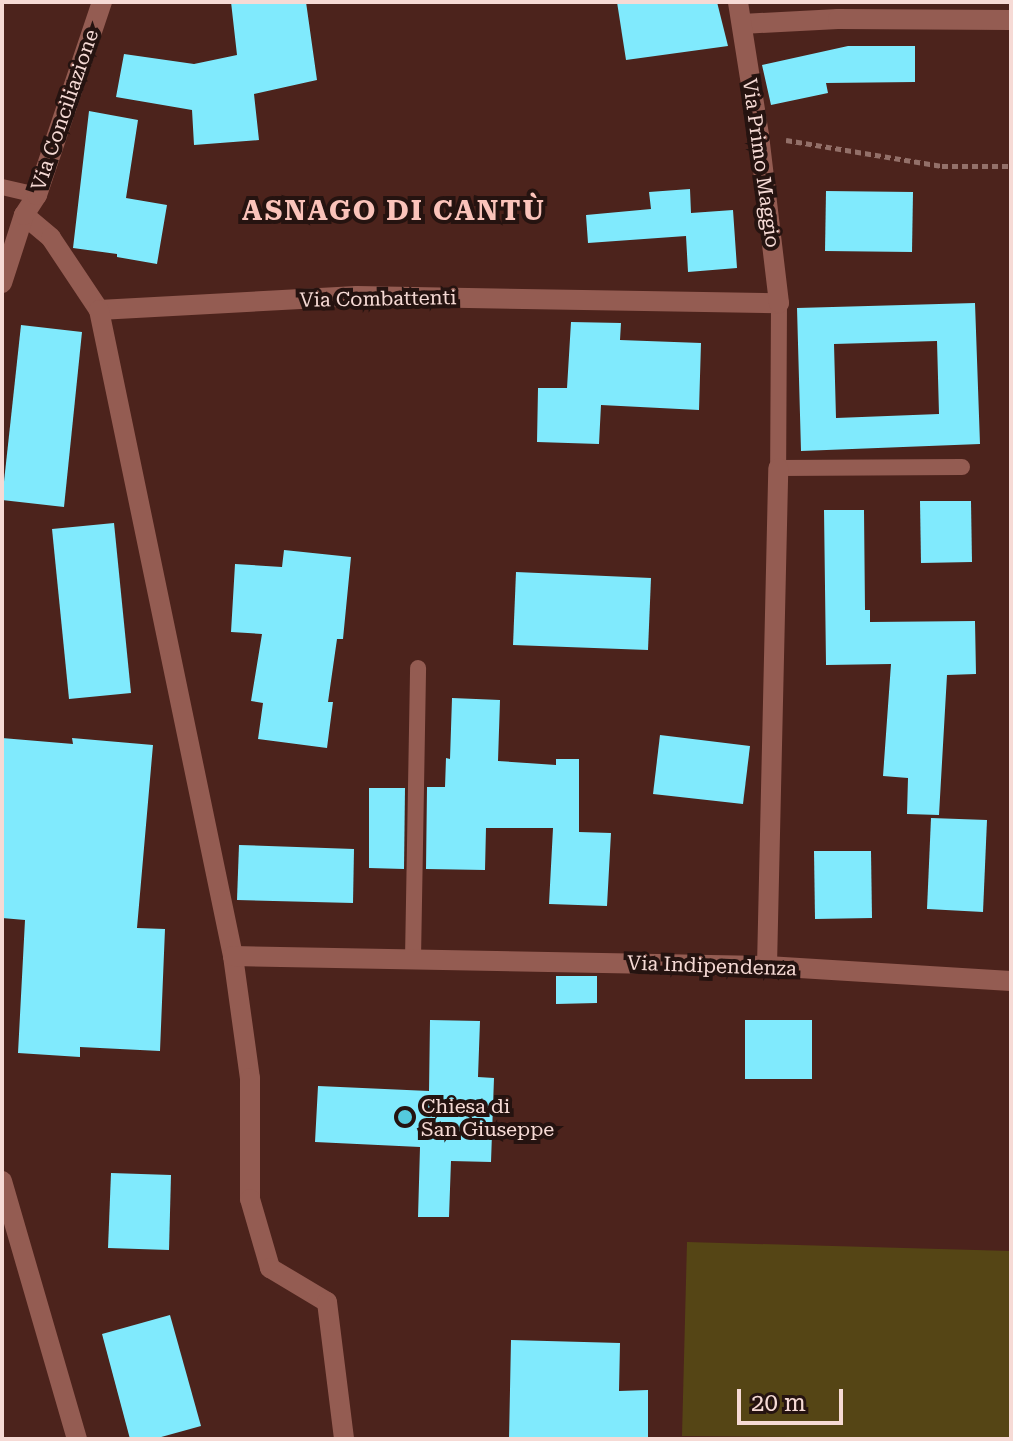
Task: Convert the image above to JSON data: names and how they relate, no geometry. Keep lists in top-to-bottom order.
{
  "streets": {
    "street": [
      "Via Conciliazione",
      "Via Primo Maggio",
      "Via Combattenti",
      "Via Indipendenza"
    ]
  },
  "crossings": [
    ["Via Primo Maggio", "Via Combattenti"]
  ],
  "districts": ["ASNAGO DI CANTÙ"],
  "places": ["Chiesa di San Giuseppe"],
  "scale_bar": "20 m"
}
